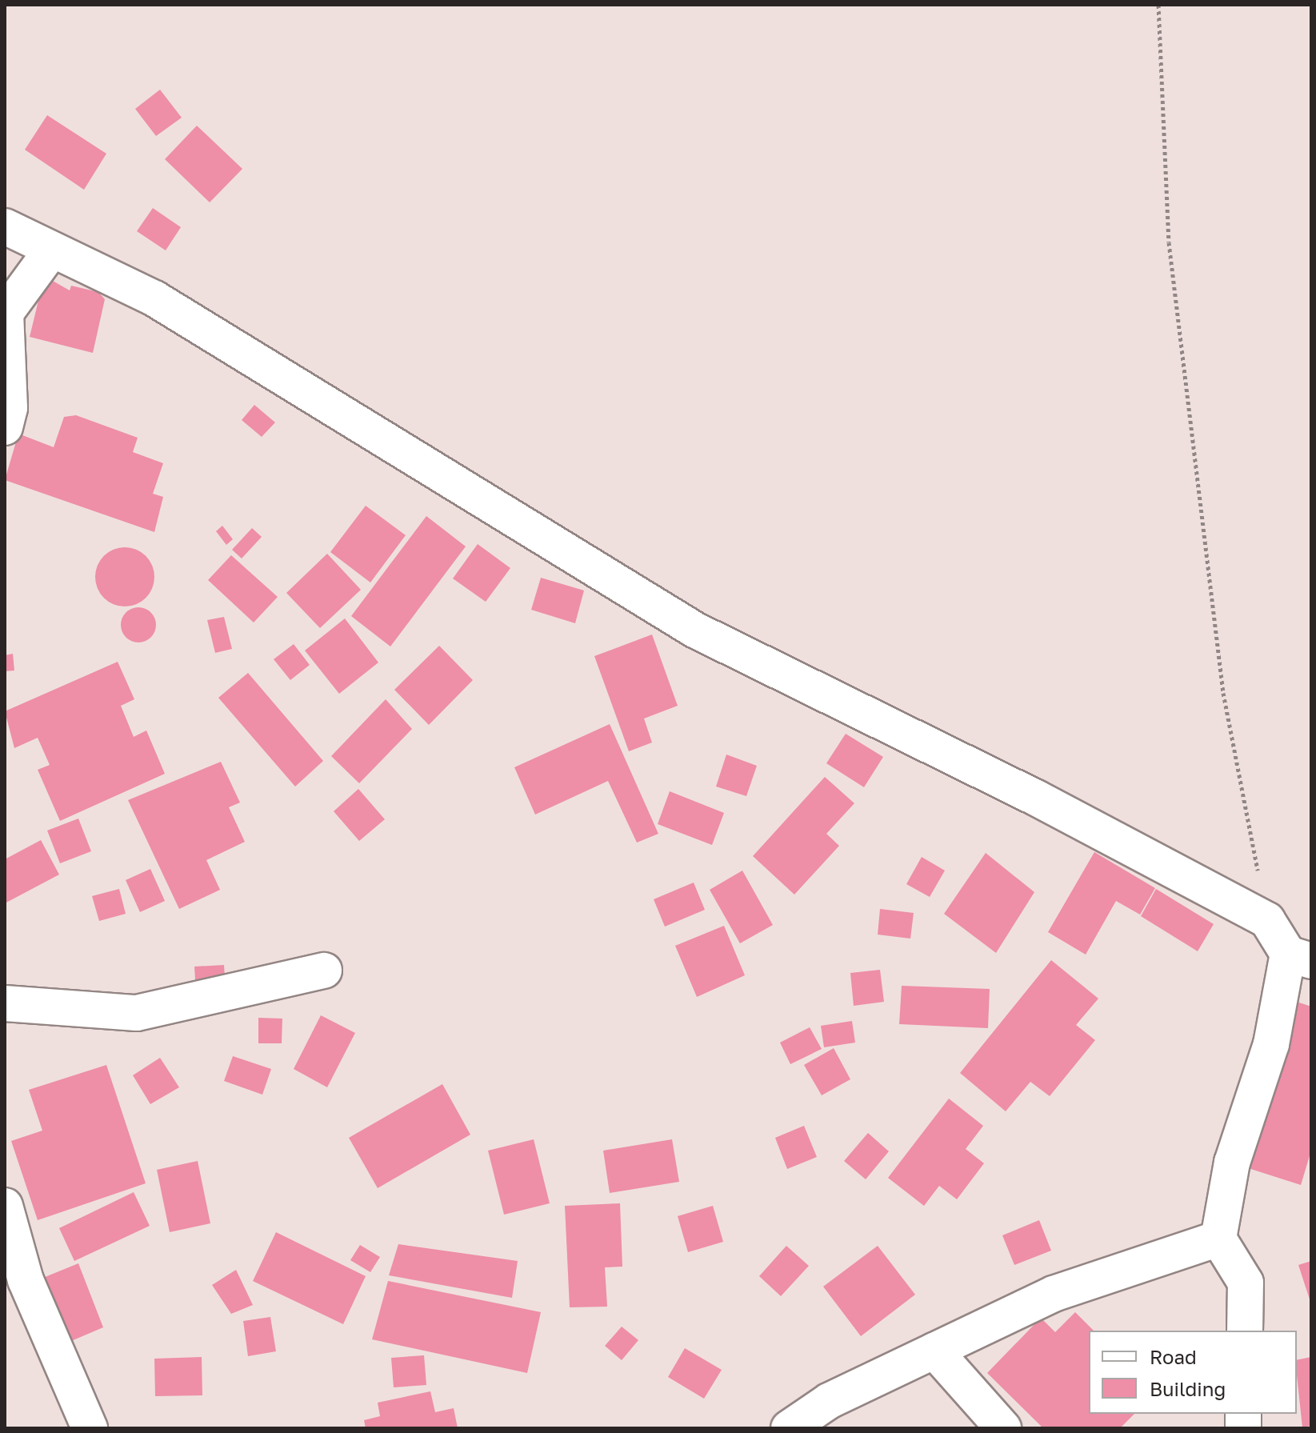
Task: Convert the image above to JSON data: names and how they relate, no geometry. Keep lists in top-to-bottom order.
{
  "legend": ["Road", "Building"]
}
